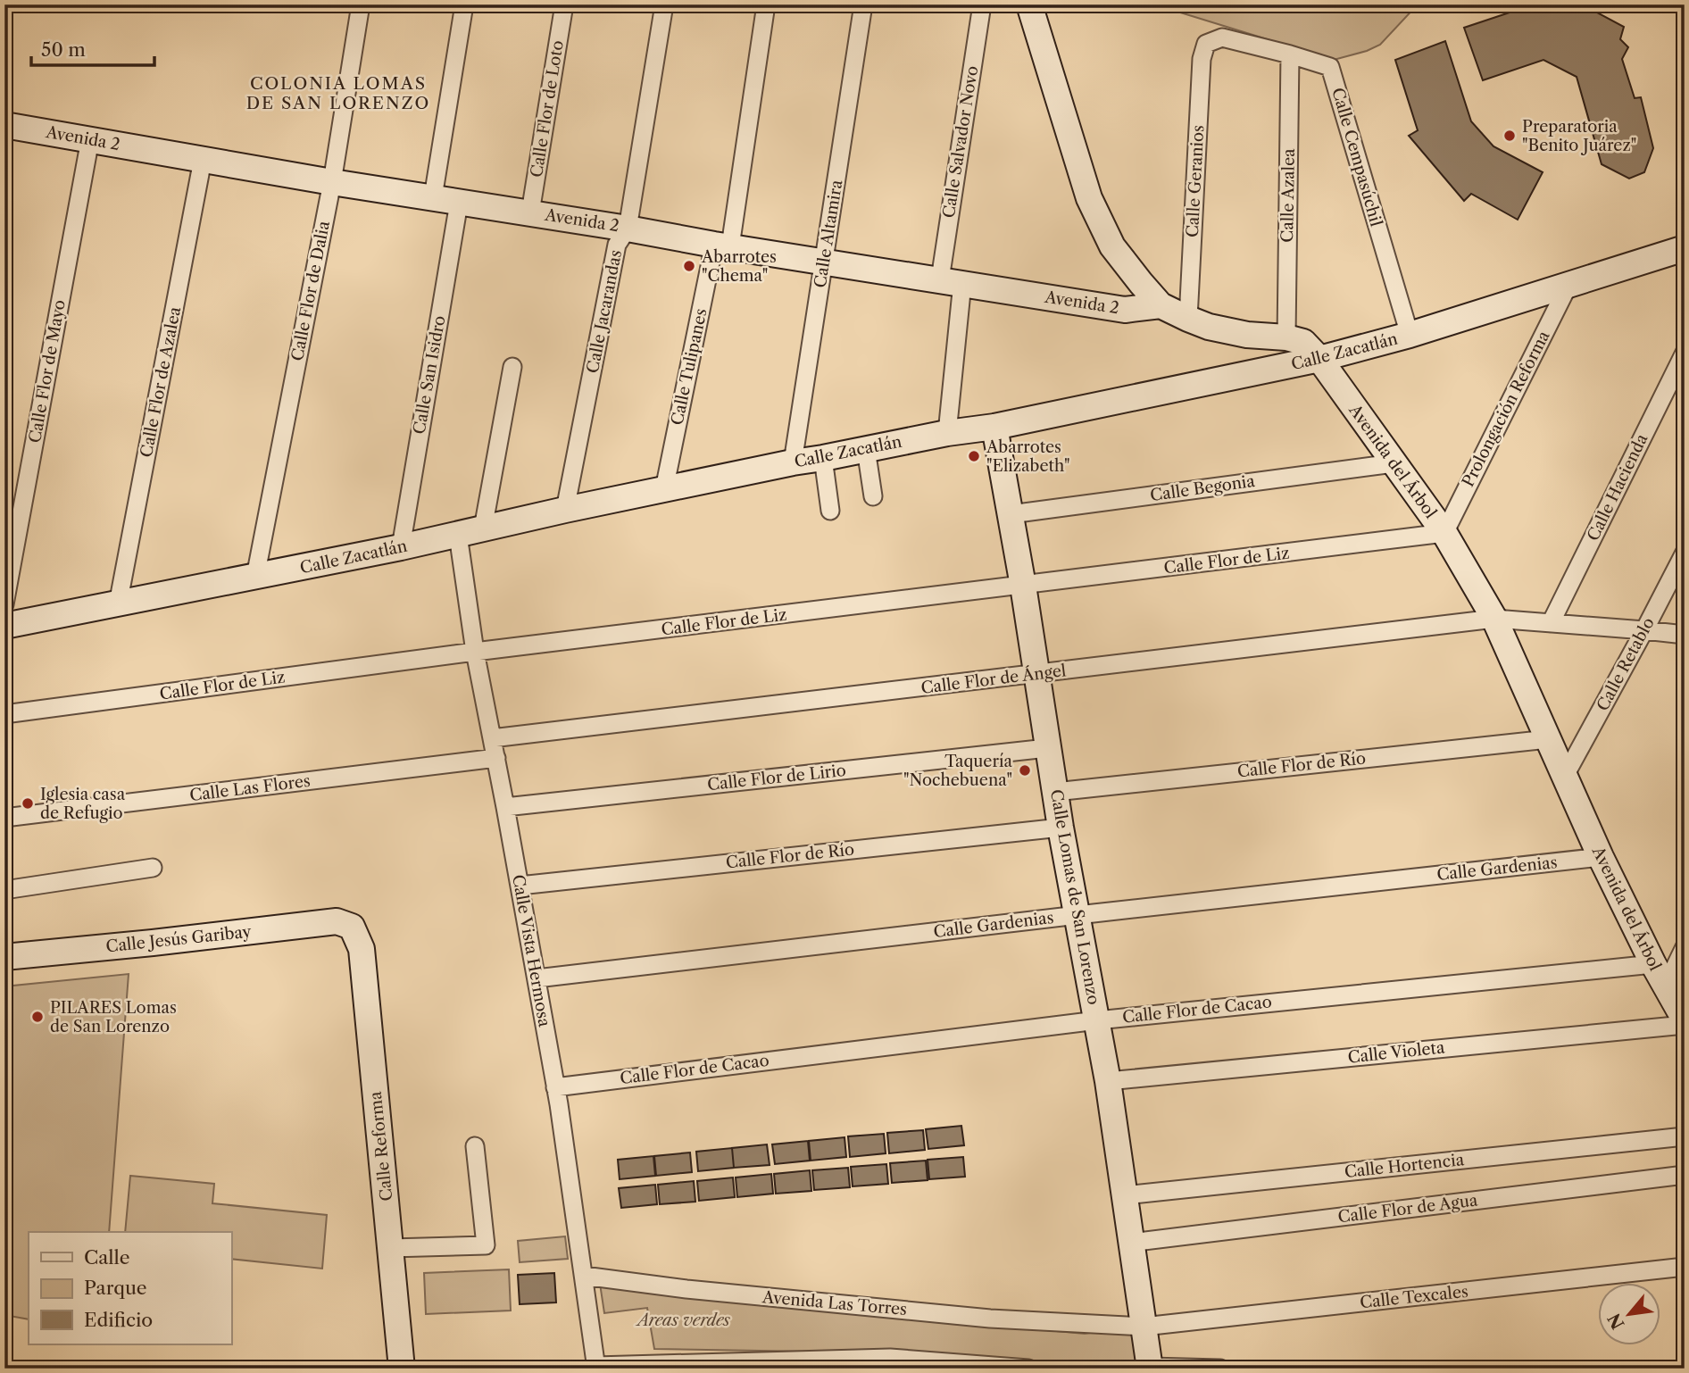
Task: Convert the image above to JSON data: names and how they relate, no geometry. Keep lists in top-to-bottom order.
{
  "streets": {
    "street": [
      "Calle Flor de Loto",
      "Avenida 2",
      "Calle Salvador Novo",
      "Calle Cempasúchil",
      "Calle Geranios",
      "Calle Azalea",
      "Calle Altamira",
      "Calle Flor de Dalia",
      "Calle Jacarandas",
      "Calle Zacatlán",
      "Calle Tulipanes",
      "Calle Flor de Mayo",
      "Calle San Isidro",
      "Calle Flor de Azalea",
      "Prolongación Reforma",
      "Avenida del Árbol",
      "Calle Hacienda",
      "Calle Begonia",
      "Calle Flor de Liz",
      "Calle Retablo",
      "Calle Flor de Ángel",
      "Calle Flor de Río",
      "Calle Flor de Lirio",
      "Calle Las Flores",
      "Calle Gardenias",
      "Calle Lomas de San Lorenzo",
      "Calle Jesús Garibay",
      "Calle Vista Hermosa",
      "Calle Flor de Cacao",
      "Calle Violeta",
      "Calle Reforma",
      "Calle Hortencia",
      "Calle Flor de Agua",
      "Calle Texcales",
      "Avenida Las Torres"
    ]
  },
  "crossings": [
    ["Calle Flor de Loto", "Avenida 2"],
    ["Avenida 2", "Calle Salvador Novo"],
    ["Avenida 2", "Calle Altamira"],
    ["Avenida 2", "Calle Flor de Dalia"],
    ["Avenida 2", "Calle Jacarandas"],
    ["Avenida 2", "Calle Tulipanes"],
    ["Avenida 2", "Calle Flor de Mayo"],
    ["Avenida 2", "Calle San Isidro"],
    ["Avenida 2", "Calle Flor de Azalea"],
    ["Avenida 2", "Avenida del Árbol"],
    ["Calle Salvador Novo", "Calle Zacatlán"],
    ["Calle Cempasúchil", "Calle Geranios"],
    ["Calle Cempasúchil", "Calle Azalea"],
    ["Calle Cempasúchil", "Calle Zacatlán"],
    ["Calle Geranios", "Avenida del Árbol"],
    ["Calle Azalea", "Avenida del Árbol"],
    ["Calle Altamira", "Calle Zacatlán"],
    ["Calle Flor de Dalia", "Calle Zacatlán"],
    ["Calle Jacarandas", "Calle Zacatlán"],
    ["Calle Zacatlán", "Calle Tulipanes"],
    ["Calle Zacatlán", "Calle San Isidro"],
    ["Calle Zacatlán", "Calle Flor de Azalea"],
    ["Calle Zacatlán", "Prolongación Reforma"],
    ["Calle Zacatlán", "Avenida del Árbol"],
    ["Calle Zacatlán", "Calle Lomas de San Lorenzo"],
    ["Calle Zacatlán", "Calle Vista Hermosa"],
    ["Prolongación Reforma", "Avenida del Árbol"],
    ["Prolongación Reforma", "Calle Flor de Liz"],
    ["Avenida del Árbol", "Calle Begonia"],
    ["Avenida del Árbol", "Calle Flor de Liz"],
    ["Avenida del Árbol", "Calle Retablo"],
    ["Avenida del Árbol", "Calle Flor de Ángel"],
    ["Avenida del Árbol", "Calle Flor de Río"],
    ["Avenida del Árbol", "Calle Gardenias"],
    ["Avenida del Árbol", "Calle Flor de Cacao"],
    ["Calle Hacienda", "Calle Flor de Ángel"],
    ["Calle Begonia", "Calle Lomas de San Lorenzo"],
    ["Calle Flor de Liz", "Calle Lomas de San Lorenzo"],
    ["Calle Flor de Liz", "Calle Vista Hermosa"],
    ["Calle Retablo", "Calle Flor de Ángel"],
    ["Calle Flor de Ángel", "Calle Lomas de San Lorenzo"],
    ["Calle Flor de Ángel", "Calle Vista Hermosa"],
    ["Calle Flor de Río", "Calle Lomas de San Lorenzo"],
    ["Calle Flor de Río", "Calle Vista Hermosa"],
    ["Calle Flor de Lirio", "Calle Lomas de San Lorenzo"],
    ["Calle Flor de Lirio", "Calle Vista Hermosa"],
    ["Calle Las Flores", "Calle Vista Hermosa"],
    ["Calle Gardenias", "Calle Lomas de San Lorenzo"],
    ["Calle Gardenias", "Calle Vista Hermosa"],
    ["Calle Lomas de San Lorenzo", "Calle Flor de Cacao"],
    ["Calle Lomas de San Lorenzo", "Calle Violeta"],
    ["Calle Lomas de San Lorenzo", "Calle Hortencia"],
    ["Calle Lomas de San Lorenzo", "Calle Flor de Agua"],
    ["Calle Lomas de San Lorenzo", "Calle Texcales"],
    ["Calle Jesús Garibay", "Calle Reforma"],
    ["Calle Vista Hermosa", "Calle Flor de Cacao"],
    ["Calle Vista Hermosa", "Avenida Las Torres"],
    ["Calle Texcales", "Avenida Las Torres"]
  ],
  "districts": ["COLONIA LOMAS DE SAN LORENZO"],
  "parks": ["Areas verdes"],
  "places": [
    "Preparatoria \"Benito Juárez\"",
    "Abarrotes \"Chema\"",
    "Abarrotes \"Elizabeth\"",
    "Taquería \"Nochebuena\"",
    "Iglesia casa de Refugio",
    "PILARES Lomas de San Lorenzo"
  ],
  "legend": ["Calle", "Parque", "Edificio"],
  "scale_bar": "50 m",
  "north": "bottom left"
}
